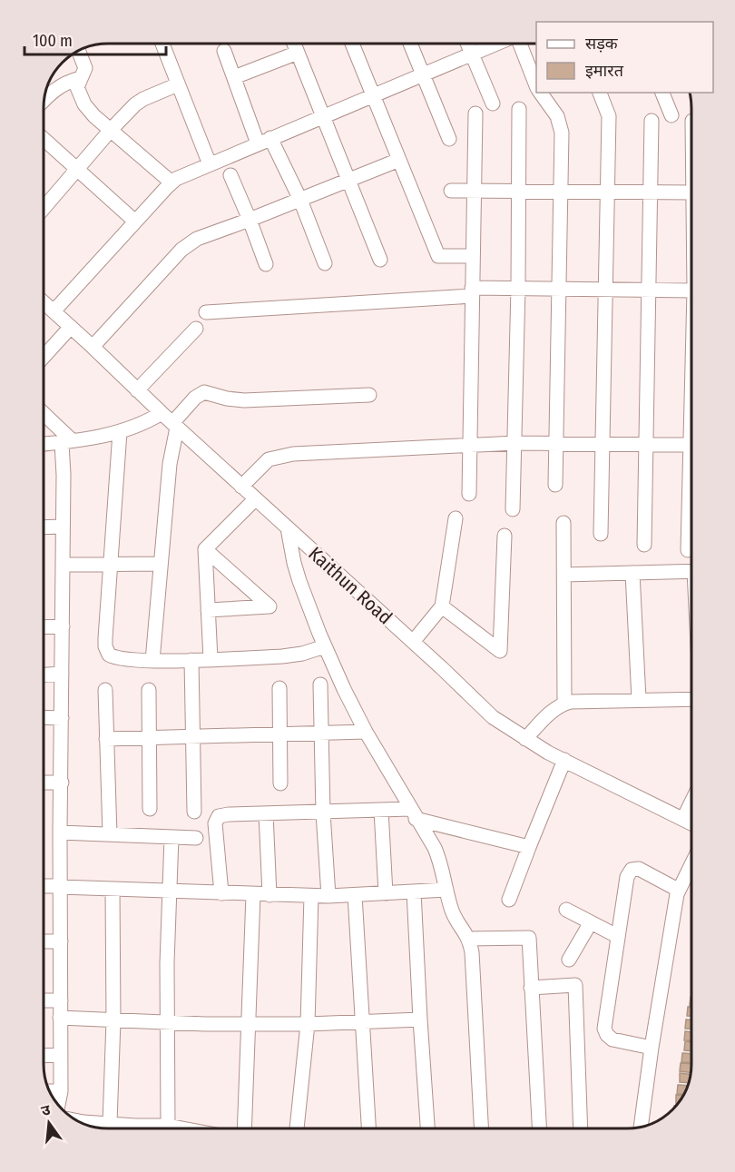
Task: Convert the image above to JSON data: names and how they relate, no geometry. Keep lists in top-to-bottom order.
{
  "streets": {
    "street": ["Kaithun Road"]
  },
  "legend": ["सड़क", "इमारत"],
  "scale_bar": "100 m",
  "north": "top"
}
